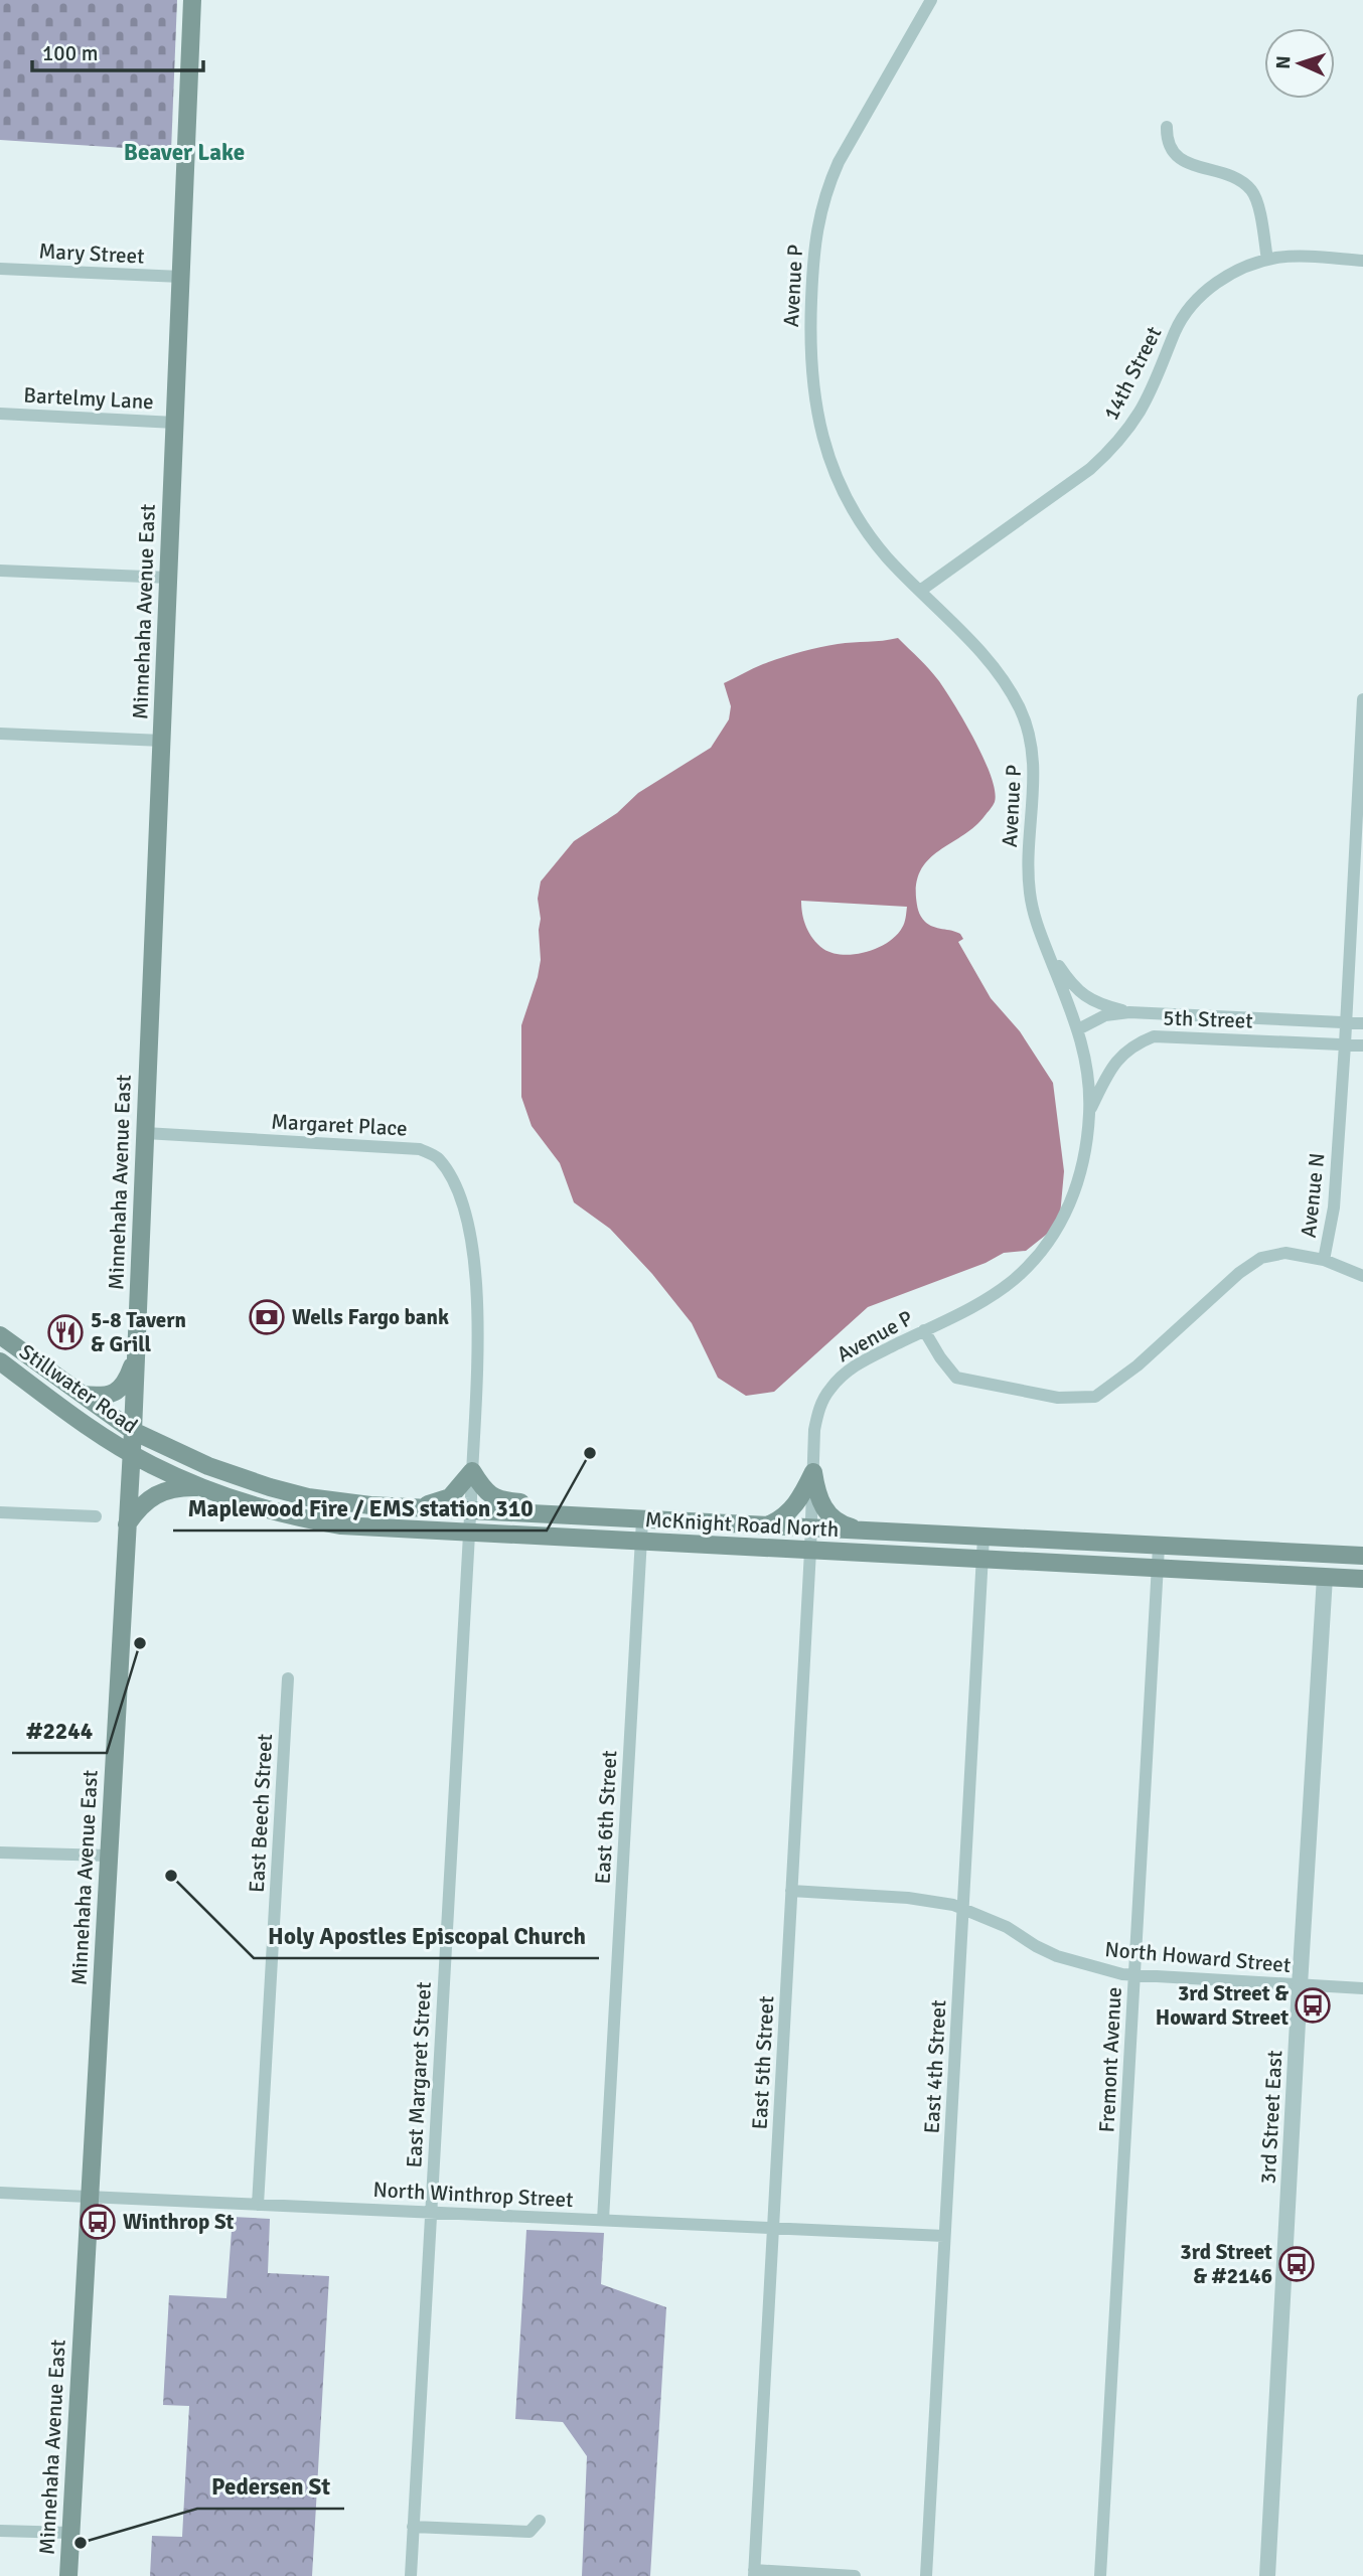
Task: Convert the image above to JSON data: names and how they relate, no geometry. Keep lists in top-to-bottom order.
{
  "streets": {
    "main road": ["Minnehaha Avenue East", "Stillwater Road", "McKnight Road North"],
    "street": [
      "Mary Street",
      "Avenue P",
      "14th Street",
      "Bartelmy Lane",
      "5th Street",
      "Margaret Place",
      "Avenue N",
      "East Beech Street",
      "East 6th Street",
      "North Howard Street",
      "Fremont Avenue",
      "East 5th Street",
      "East 4th Street",
      "East Margaret Street",
      "3rd Street East",
      "North Winthrop Street"
    ]
  },
  "crossings": [
    ["Mary Street", "Minnehaha Avenue East"],
    ["Avenue P", "14th Street"],
    ["Avenue P", "5th Street"],
    ["Avenue P", "Avenue N"],
    ["Avenue P", "McKnight Road North"],
    ["Avenue P", "East 5th Street"],
    ["Bartelmy Lane", "Minnehaha Avenue East"],
    ["Minnehaha Avenue East", "Margaret Place"],
    ["Minnehaha Avenue East", "Stillwater Road"],
    ["Minnehaha Avenue East", "McKnight Road North"],
    ["Minnehaha Avenue East", "North Winthrop Street"],
    ["5th Street", "Avenue N"],
    ["Margaret Place", "McKnight Road North"],
    ["Margaret Place", "East Margaret Street"],
    ["Stillwater Road", "McKnight Road North"],
    ["McKnight Road North", "East 6th Street"],
    ["McKnight Road North", "Fremont Avenue"],
    ["McKnight Road North", "East 5th Street"],
    ["McKnight Road North", "East 4th Street"],
    ["McKnight Road North", "East Margaret Street"],
    ["McKnight Road North", "3rd Street East"],
    ["East Beech Street", "North Winthrop Street"],
    ["East 6th Street", "North Winthrop Street"],
    ["North Howard Street", "Fremont Avenue"],
    ["North Howard Street", "East 5th Street"],
    ["North Howard Street", "East 4th Street"],
    ["North Howard Street", "3rd Street East"],
    ["East 5th Street", "North Winthrop Street"],
    ["East 4th Street", "North Winthrop Street"],
    ["East Margaret Street", "North Winthrop Street"]
  ],
  "districts": ["Beaver Lake"],
  "places": {
    "bank": ["Wells Fargo bank"],
    "restaurant": ["5-8 Tavern & Grill"],
    "other": [
      "Maplewood Fire / EMS station 310",
      "#2244",
      "Holy Apostles Episcopal Church",
      "Pedersen St"
    ],
    "bus stop": ["3rd Street & Howard Street", "Winthrop St", "3rd Street & #2146"]
  },
  "scale_bar": "100 m",
  "north": "left"
}
